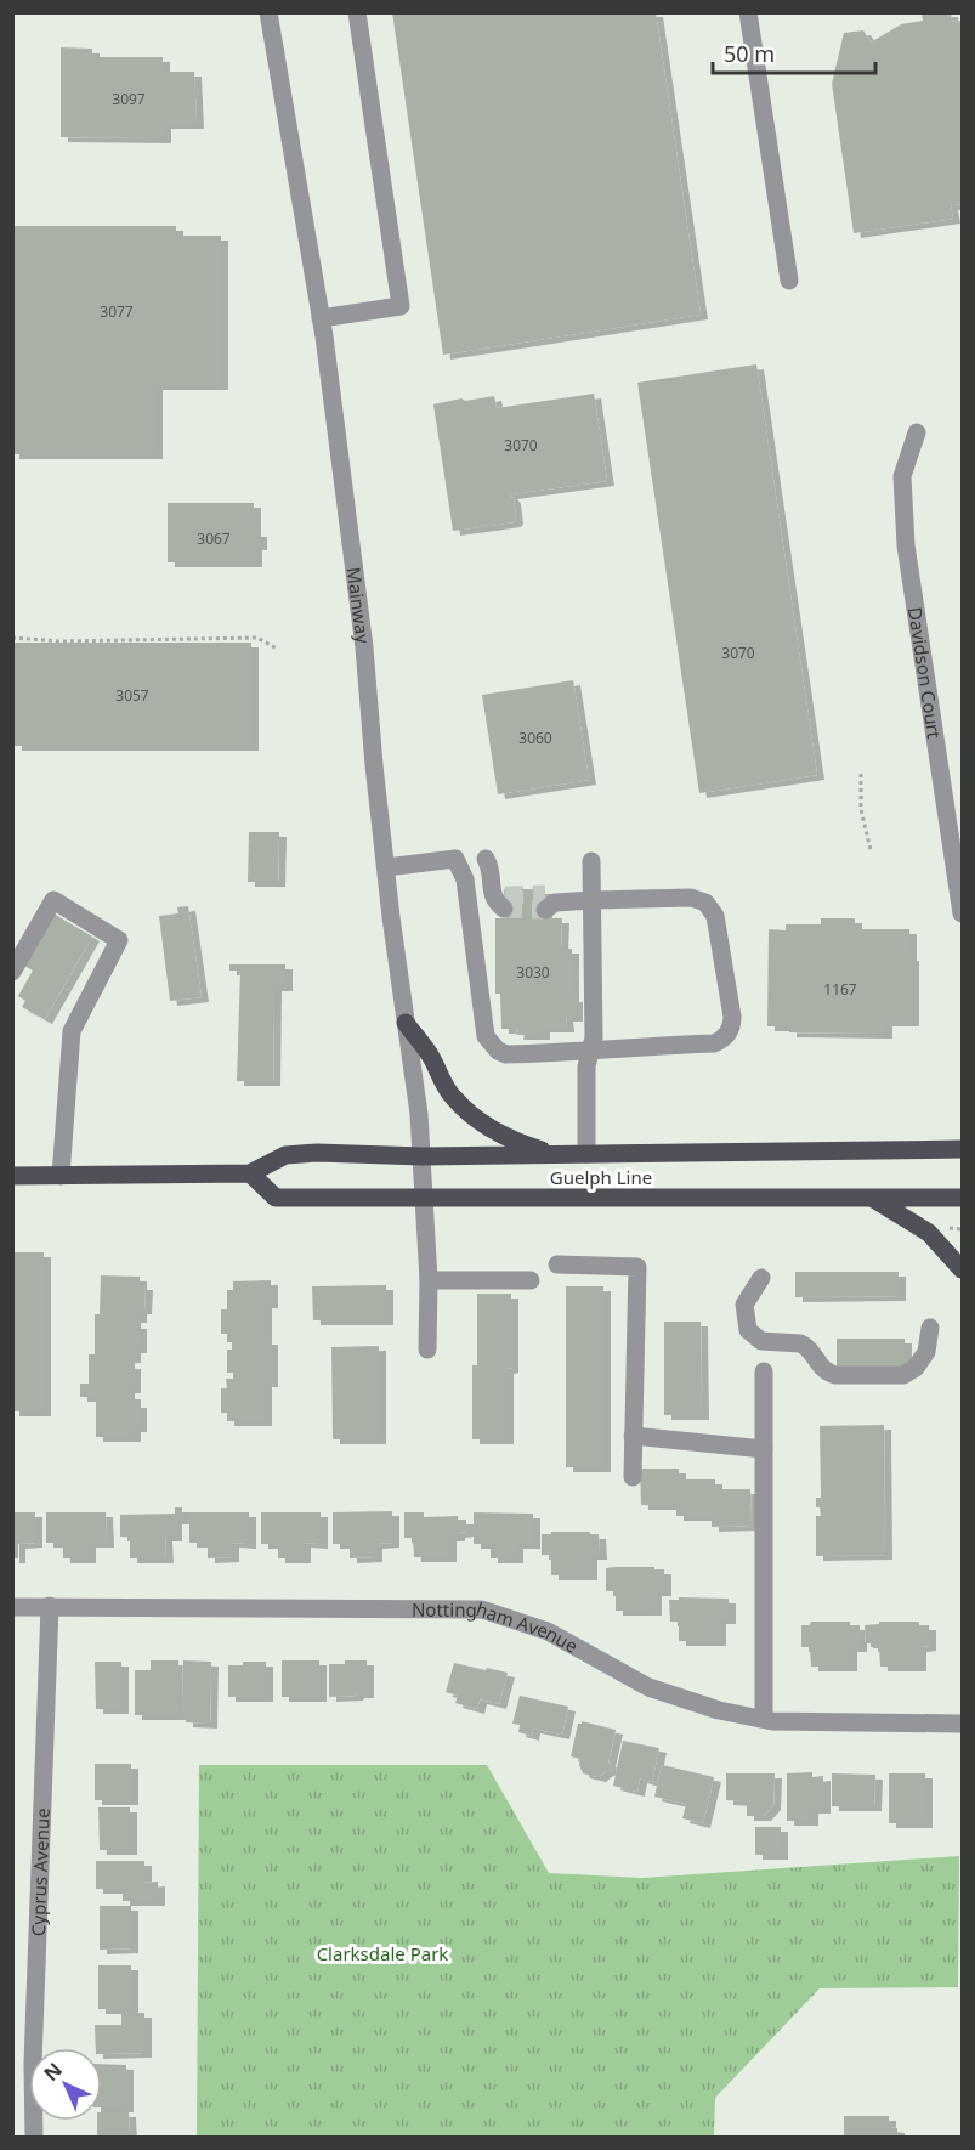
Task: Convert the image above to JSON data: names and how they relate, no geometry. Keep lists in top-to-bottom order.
{
  "streets": {
    "main road": ["Guelph Line"],
    "street": [
      "Mainway",
      "Davidson Court",
      "Nottingham Avenue",
      "Cyprus Avenue"
    ]
  },
  "crossings": [
    ["Mainway", "Guelph Line"],
    ["Nottingham Avenue", "Cyprus Avenue"]
  ],
  "parks": ["Clarksdale Park"],
  "house_numbers": [
    "3097",
    "3077",
    "3070",
    "3067",
    "3070",
    "3057",
    "3060",
    "3030",
    "1167"
  ],
  "scale_bar": "50 m",
  "north": "top left"
}
